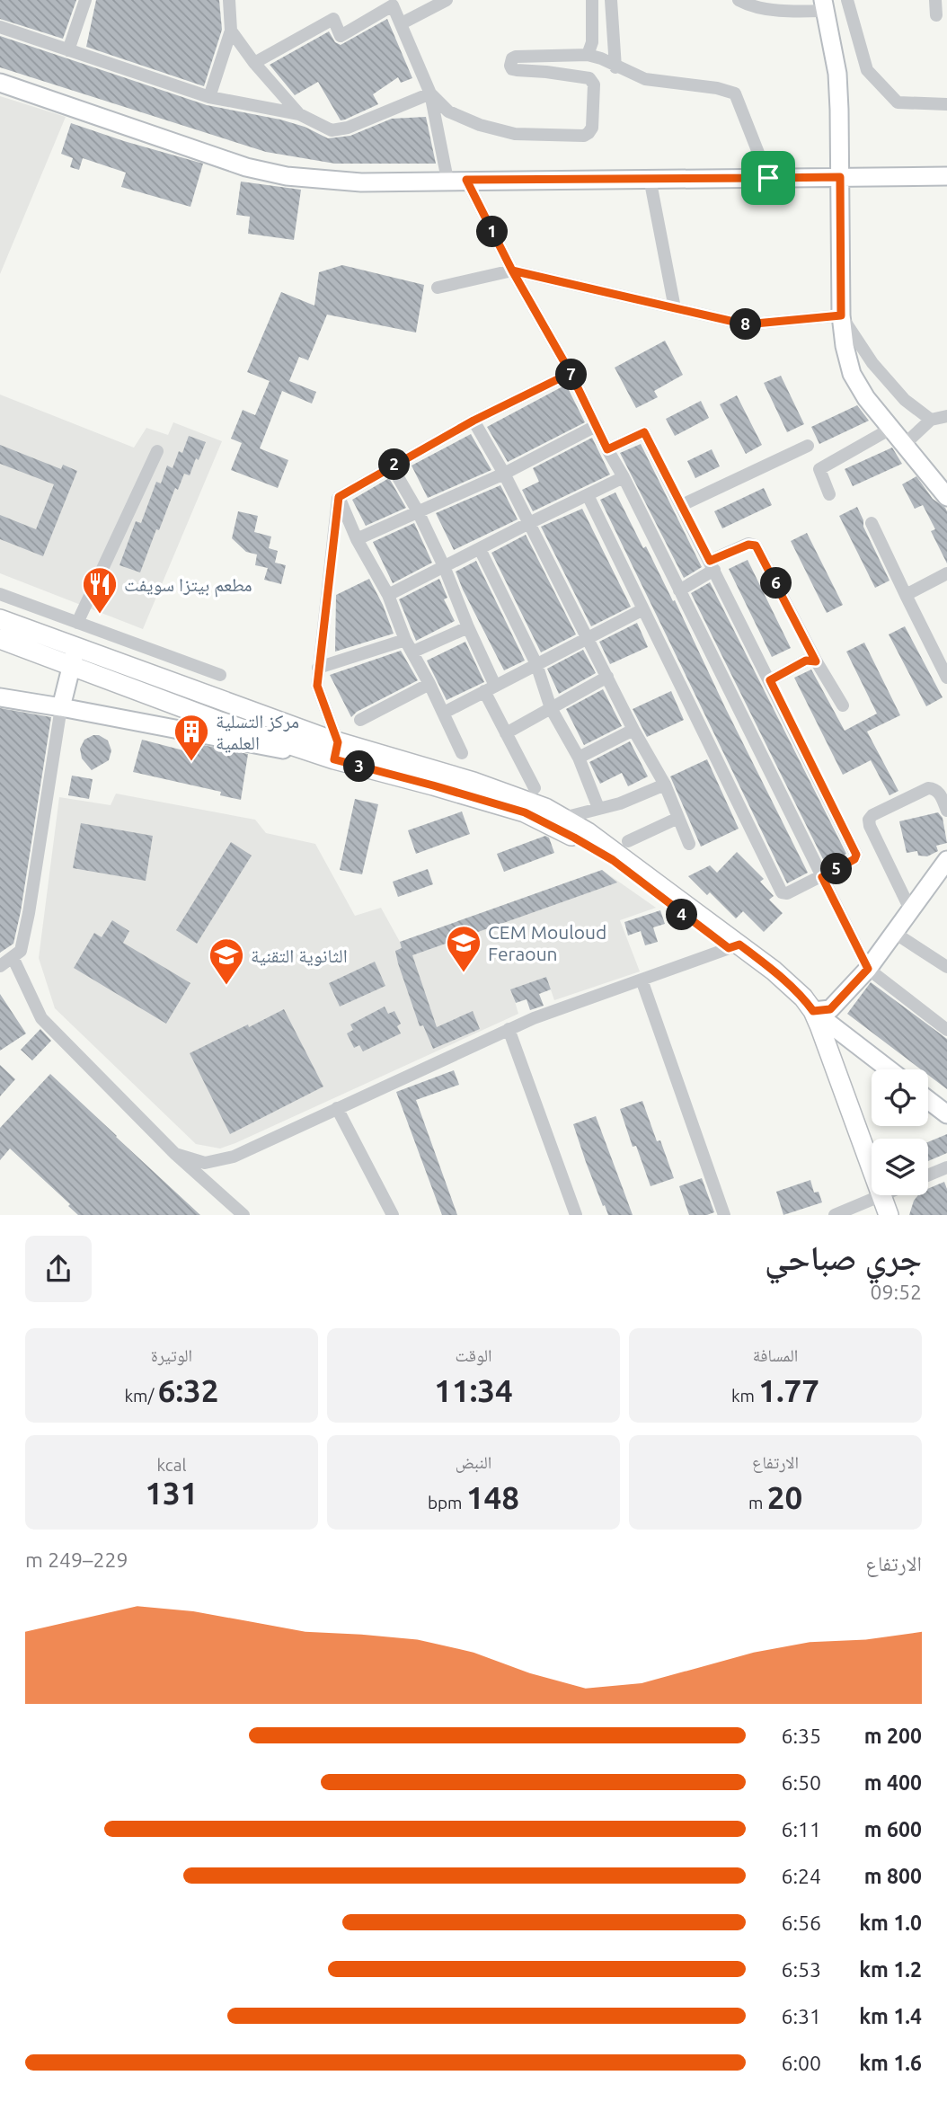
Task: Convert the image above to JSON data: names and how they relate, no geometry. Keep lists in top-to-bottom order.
{
  "places": {
    "restaurant": ["مطعم بيتزا سويفت"],
    "building": ["مركز التسلية العلمية"],
    "school or university": ["CEM Mouloud Feraoun", "الثانوية التقنية"]
  },
  "page": {
    "pins": [
      "1",
      "8",
      "7",
      "2",
      "6",
      "3",
      "5",
      "4"
    ],
    "heading": ["جري صباحي", "09:52"],
    "stats": [
      ["المسافة", "1.77 km"],
      ["الوقت", "11:34"],
      ["الوتيرة", "6:32 /km"],
      ["الارتفاع", "20 m"],
      ["النبض", "148 bpm"],
      ["kcal", "131"]
    ],
    "chart": ["الارتفاع", "229–249 m"],
    "list": [
      {
        "name": "200 m",
        "note": "6:35"
      },
      {
        "name": "400 m",
        "note": "6:50"
      },
      {
        "name": "600 m",
        "note": "6:11"
      },
      {
        "name": "800 m",
        "note": "6:24"
      },
      {
        "name": "1.0 km",
        "note": "6:56"
      },
      {
        "name": "1.2 km",
        "note": "6:53"
      },
      {
        "name": "1.4 km",
        "note": "6:31"
      },
      {
        "name": "1.6 km",
        "note": "6:00"
      }
    ]
  }
}
